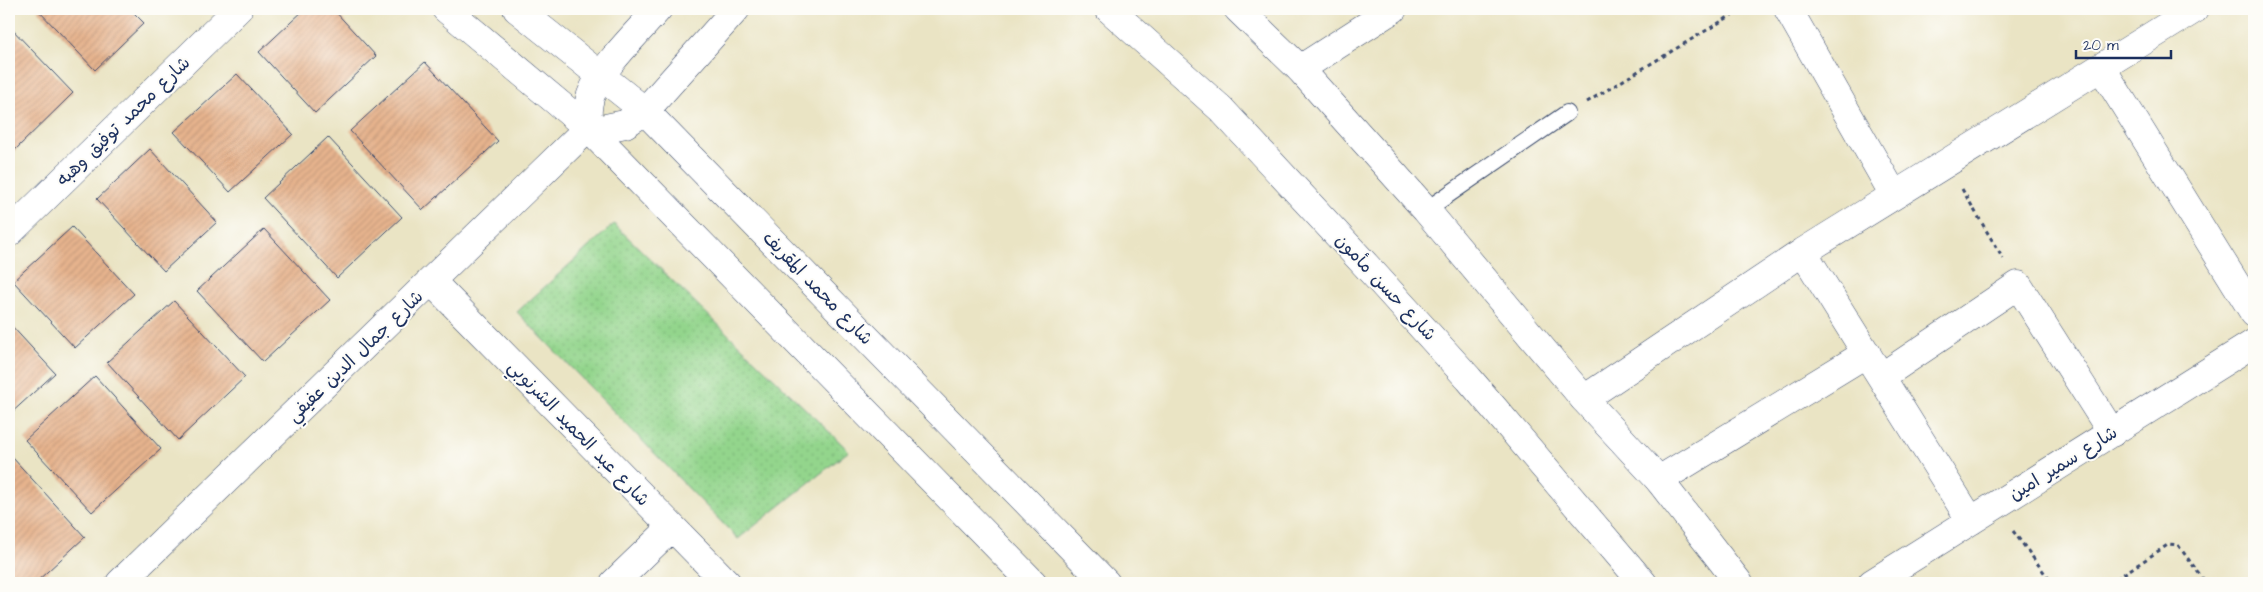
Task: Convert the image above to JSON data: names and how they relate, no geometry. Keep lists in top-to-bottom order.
{
  "streets": {
    "street": [
      "شارع محمد توفيق وهبه",
      "شارع حسن مأمون",
      "شارع محمد المقريف",
      "شارع جمال الدين عفيفي",
      "شارع عبد الحميد الشرنوبي",
      "شارع سمير امين"
    ]
  },
  "crossings": [
    ["شارع جمال الدين عفيفي", "شارع عبد الحميد الشرنوبي"]
  ],
  "scale_bar": "20 m"
}
